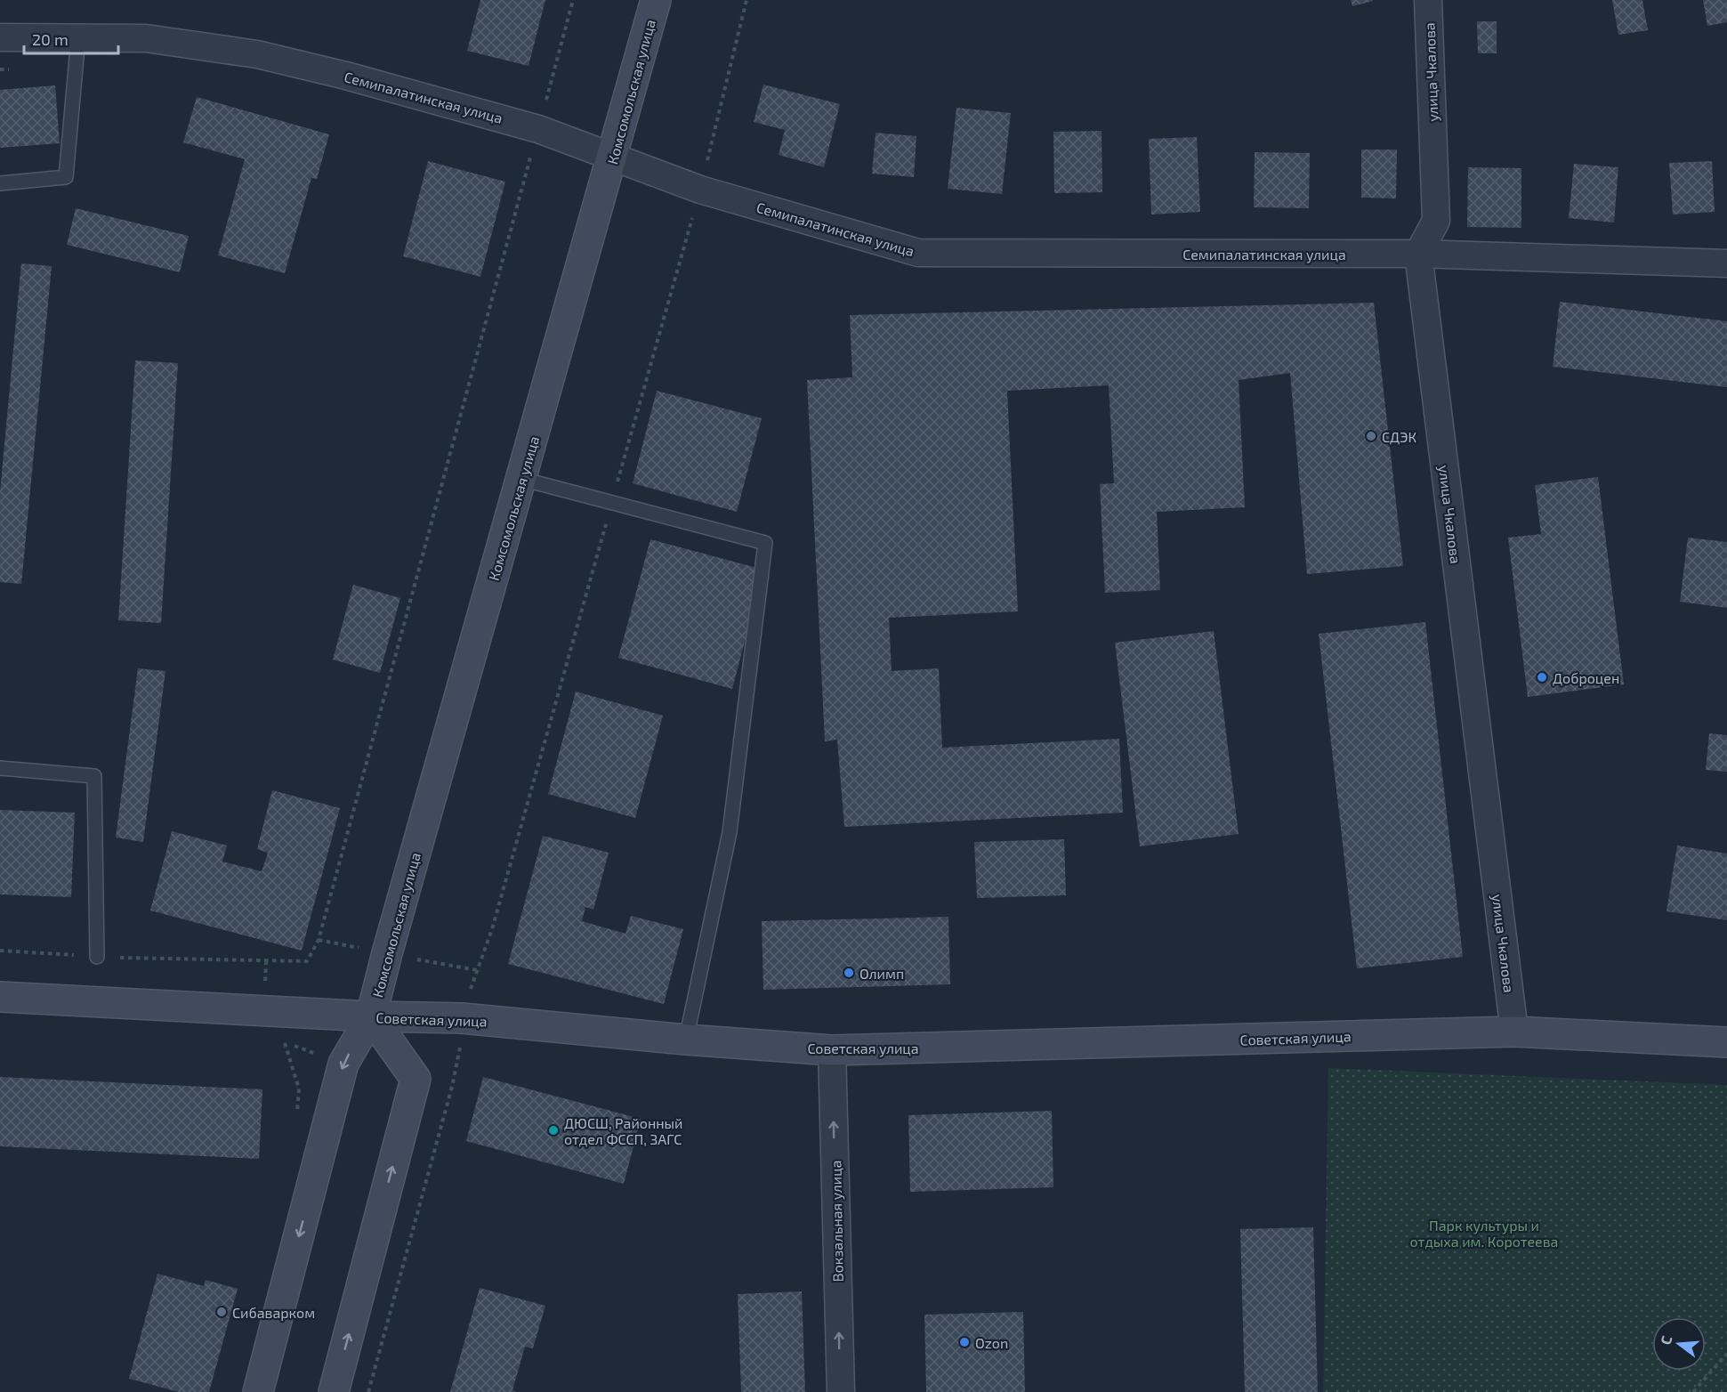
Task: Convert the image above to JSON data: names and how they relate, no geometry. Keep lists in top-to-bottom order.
{
  "streets": {
    "main road": ["Комсомольская улица", "Советская улица"],
    "street": ["улица Чкалова", "Семипалатинская улица", "Вокзальная улица"]
  },
  "crossings": [
    ["улица Чкалова", "Семипалатинская улица"],
    ["улица Чкалова", "Советская улица"],
    ["Комсомольская улица", "Семипалатинская улица"],
    ["Комсомольская улица", "Советская улица"],
    ["Советская улица", "Вокзальная улица"]
  ],
  "one_way": ["Вокзальная улица"],
  "parks": ["Парк культуры и отдыха им. Коротеева"],
  "places": [
    "СДЭК",
    "Доброцен",
    "Олимп",
    "ДЮСШ, Районный отдел ФССП, ЗАГС",
    "Сибаварком",
    "Ozon"
  ],
  "scale_bar": "20 m",
  "north": "left"
}
